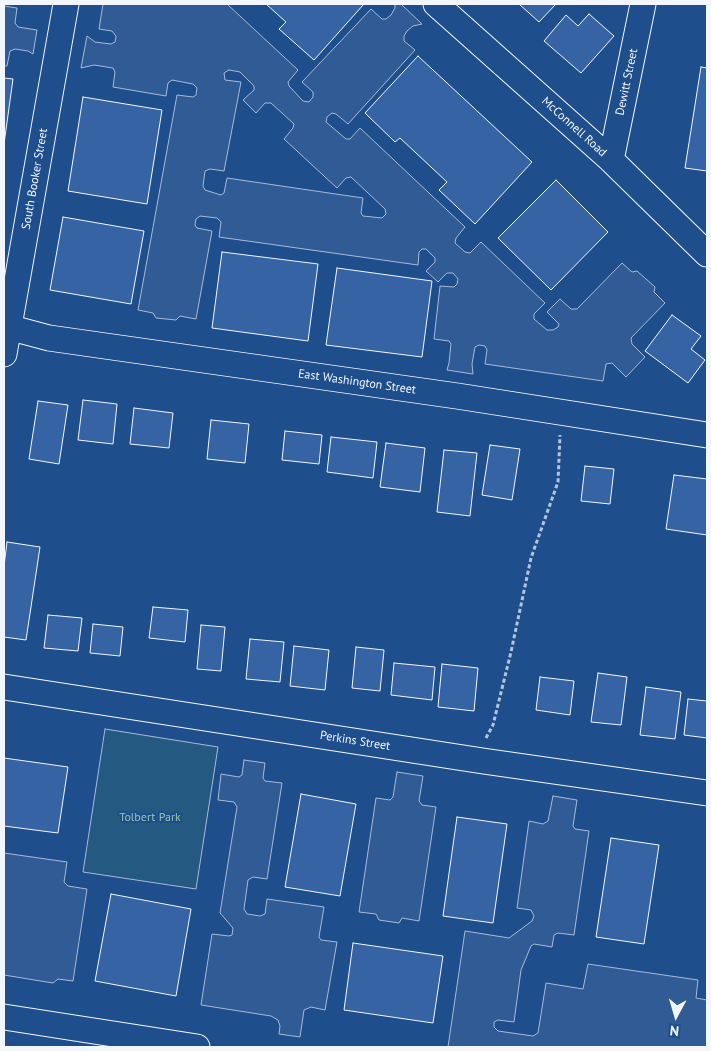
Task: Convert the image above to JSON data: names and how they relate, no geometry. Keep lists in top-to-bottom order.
{
  "streets": {
    "street": [
      "Dewitt Street",
      "McConnell Road",
      "South Booker Street",
      "East Washington Street",
      "Perkins Street"
    ]
  },
  "crossings": [
    ["Dewitt Street", "McConnell Road"],
    ["South Booker Street", "East Washington Street"]
  ],
  "parks": ["Tolbert Park"],
  "north": "bottom"
}
